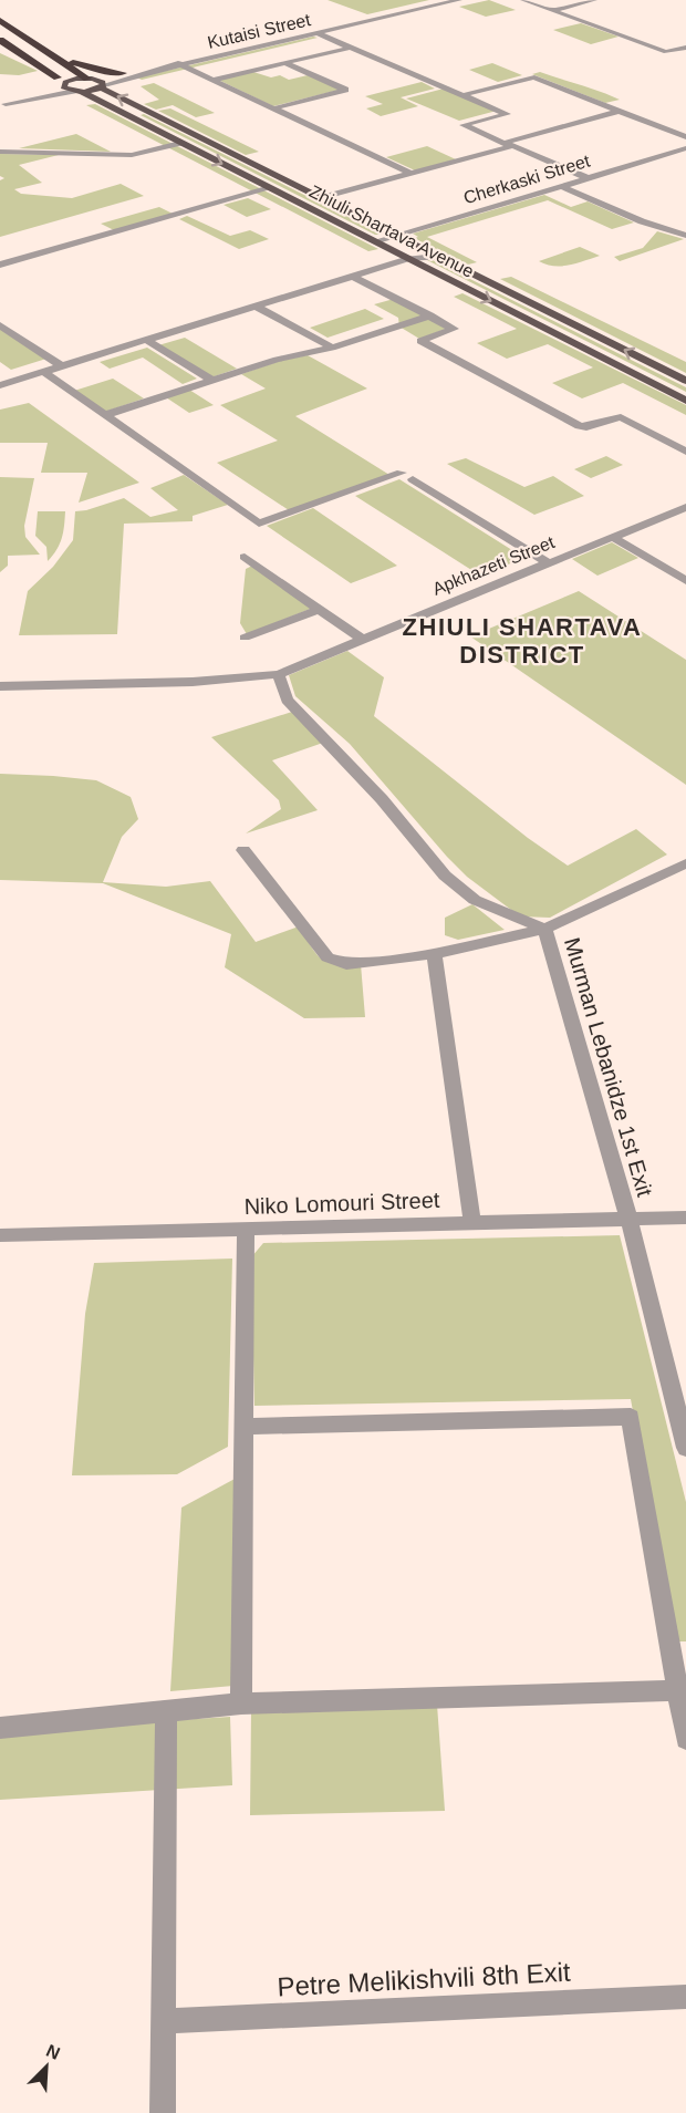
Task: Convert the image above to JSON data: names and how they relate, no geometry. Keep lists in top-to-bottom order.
{
  "streets": {
    "main road": ["Zhiuli Shartava Avenue"],
    "street": [
      "Kutaisi Street",
      "Cherkaski Street",
      "Apkhazeti Street",
      "Murman Lebanidze 1st Exit",
      "Niko Lomouri Street",
      "Petre Melikishvili 8th Exit"
    ]
  },
  "crossings": [
    ["Kutaisi Street", "Zhiuli Shartava Avenue"],
    ["Cherkaski Street", "Zhiuli Shartava Avenue"],
    ["Murman Lebanidze 1st Exit", "Niko Lomouri Street"]
  ],
  "districts": ["ZHIULI SHARTAVA DISTRICT"],
  "north": "top right"
}
